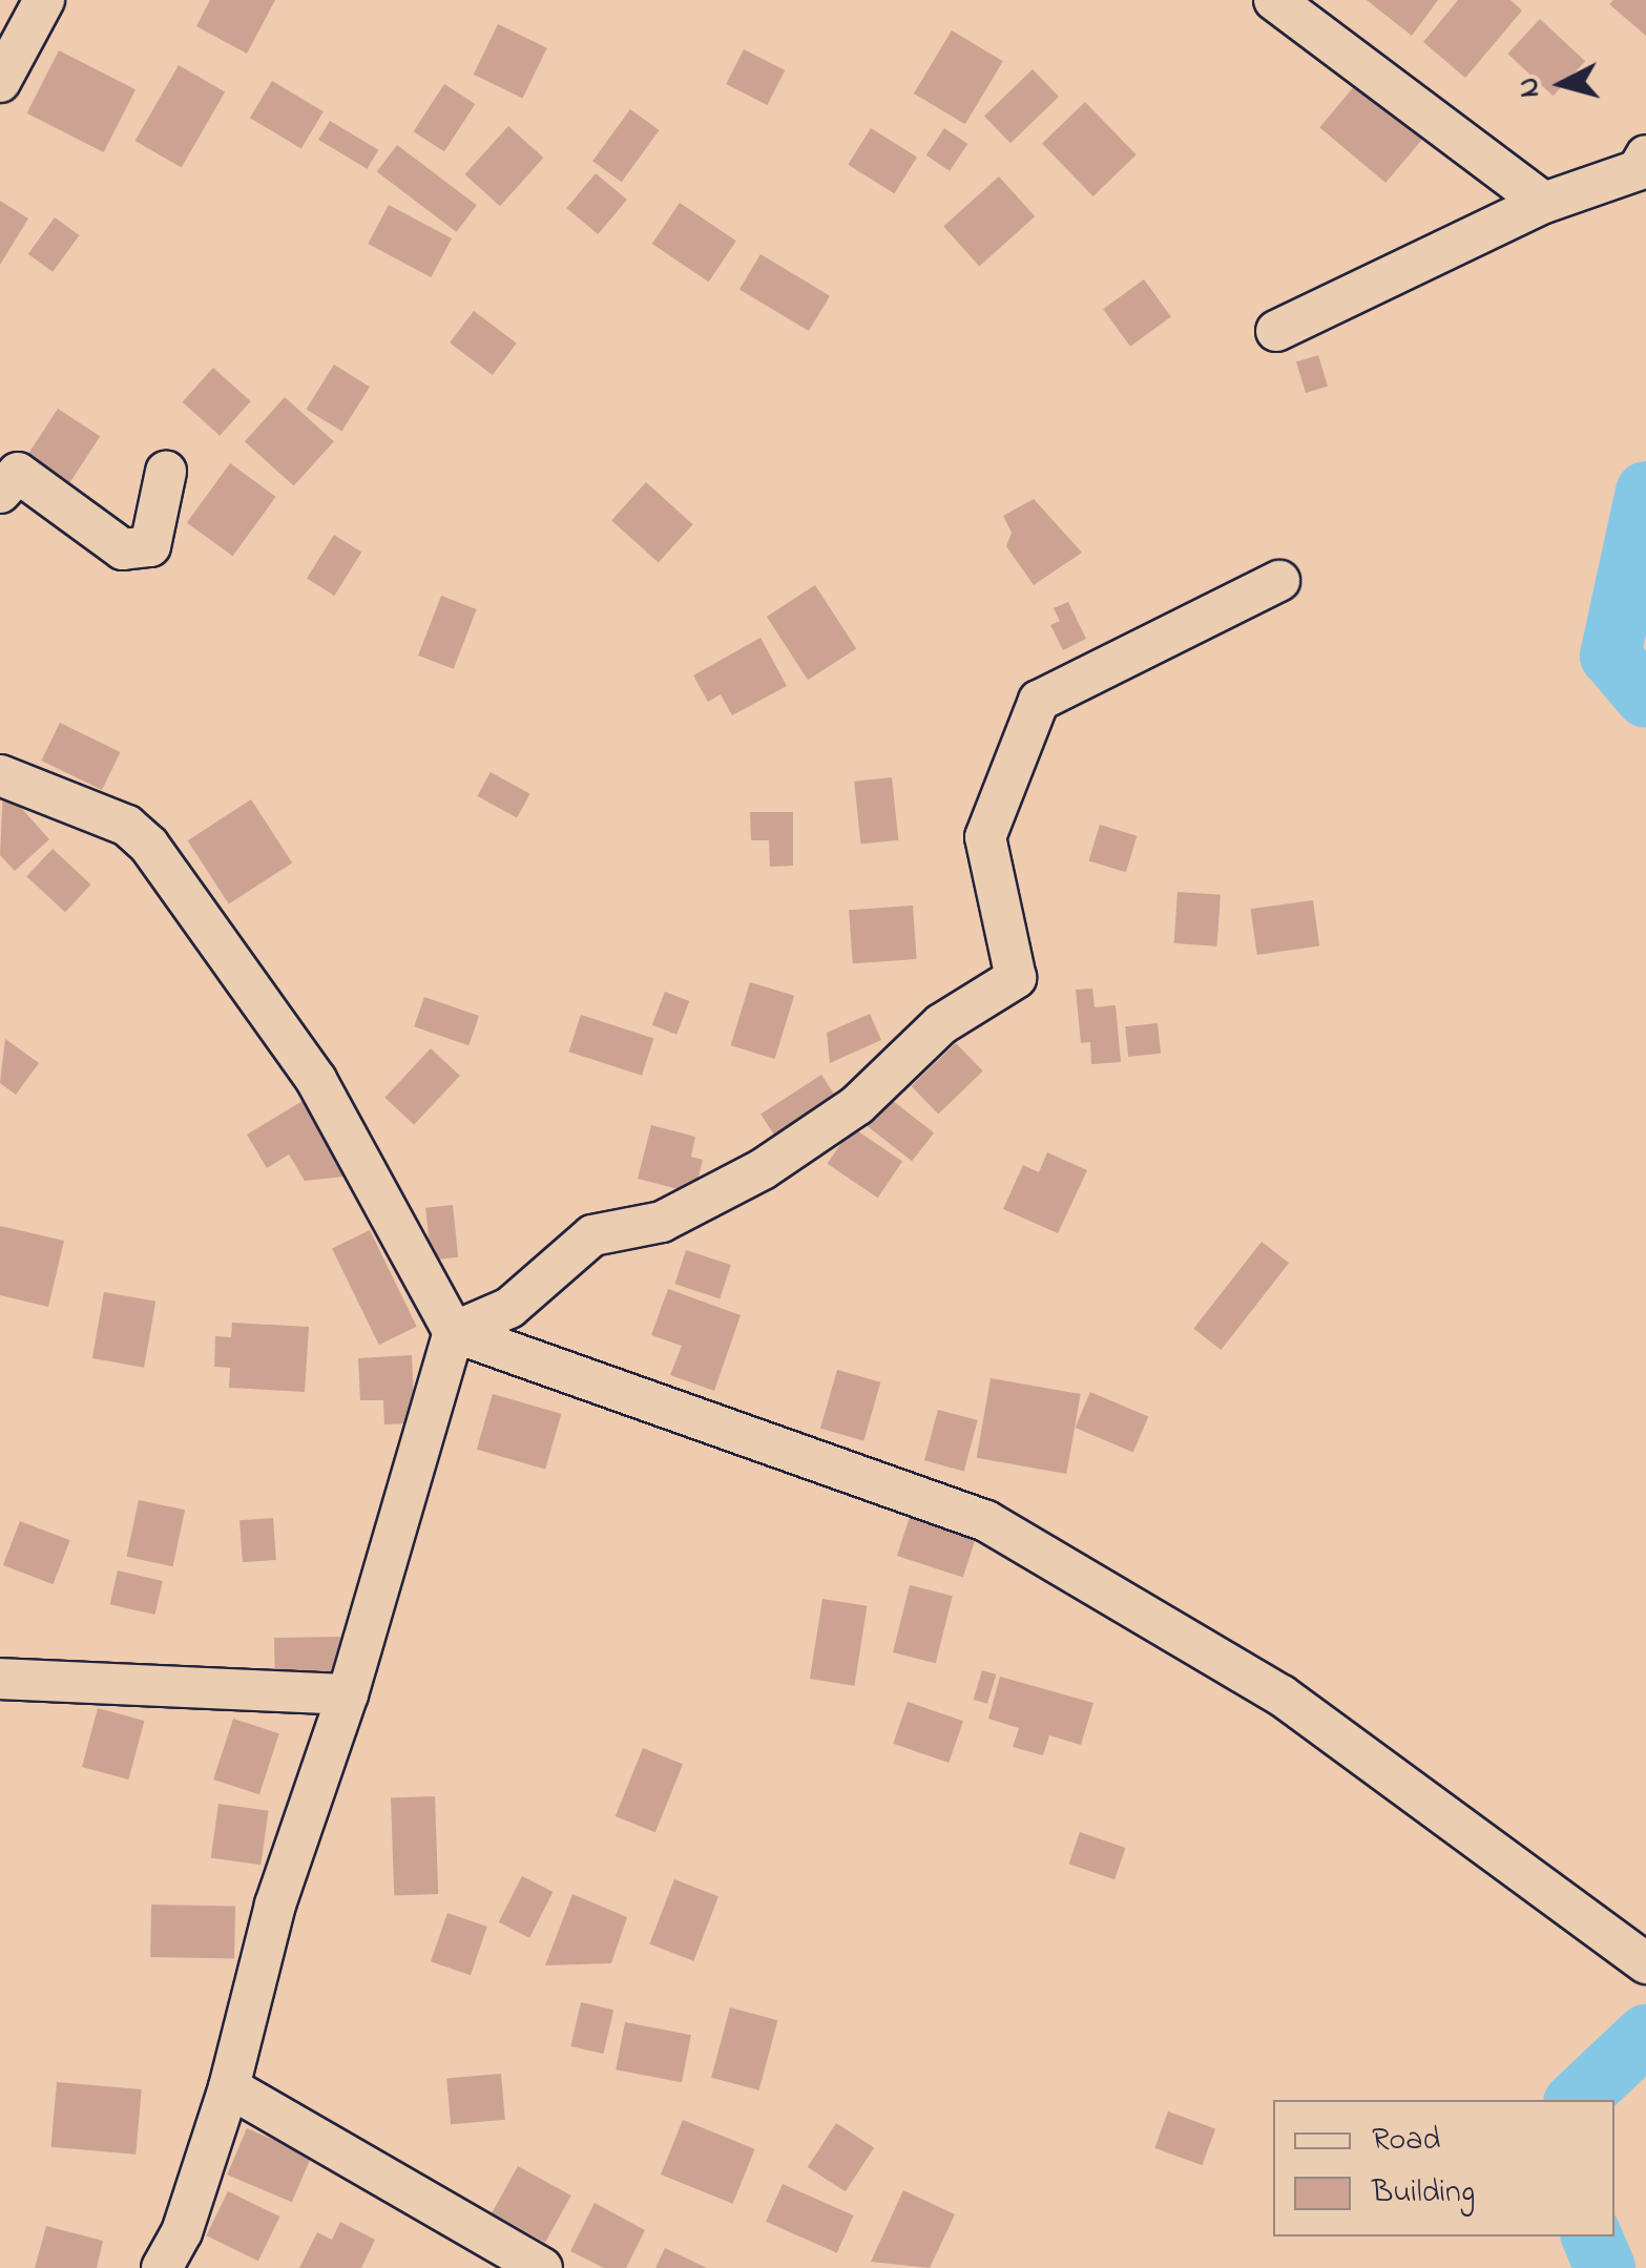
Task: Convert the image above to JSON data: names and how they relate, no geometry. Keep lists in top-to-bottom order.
{
  "legend": ["Road", "Building"],
  "north": "left"
}
